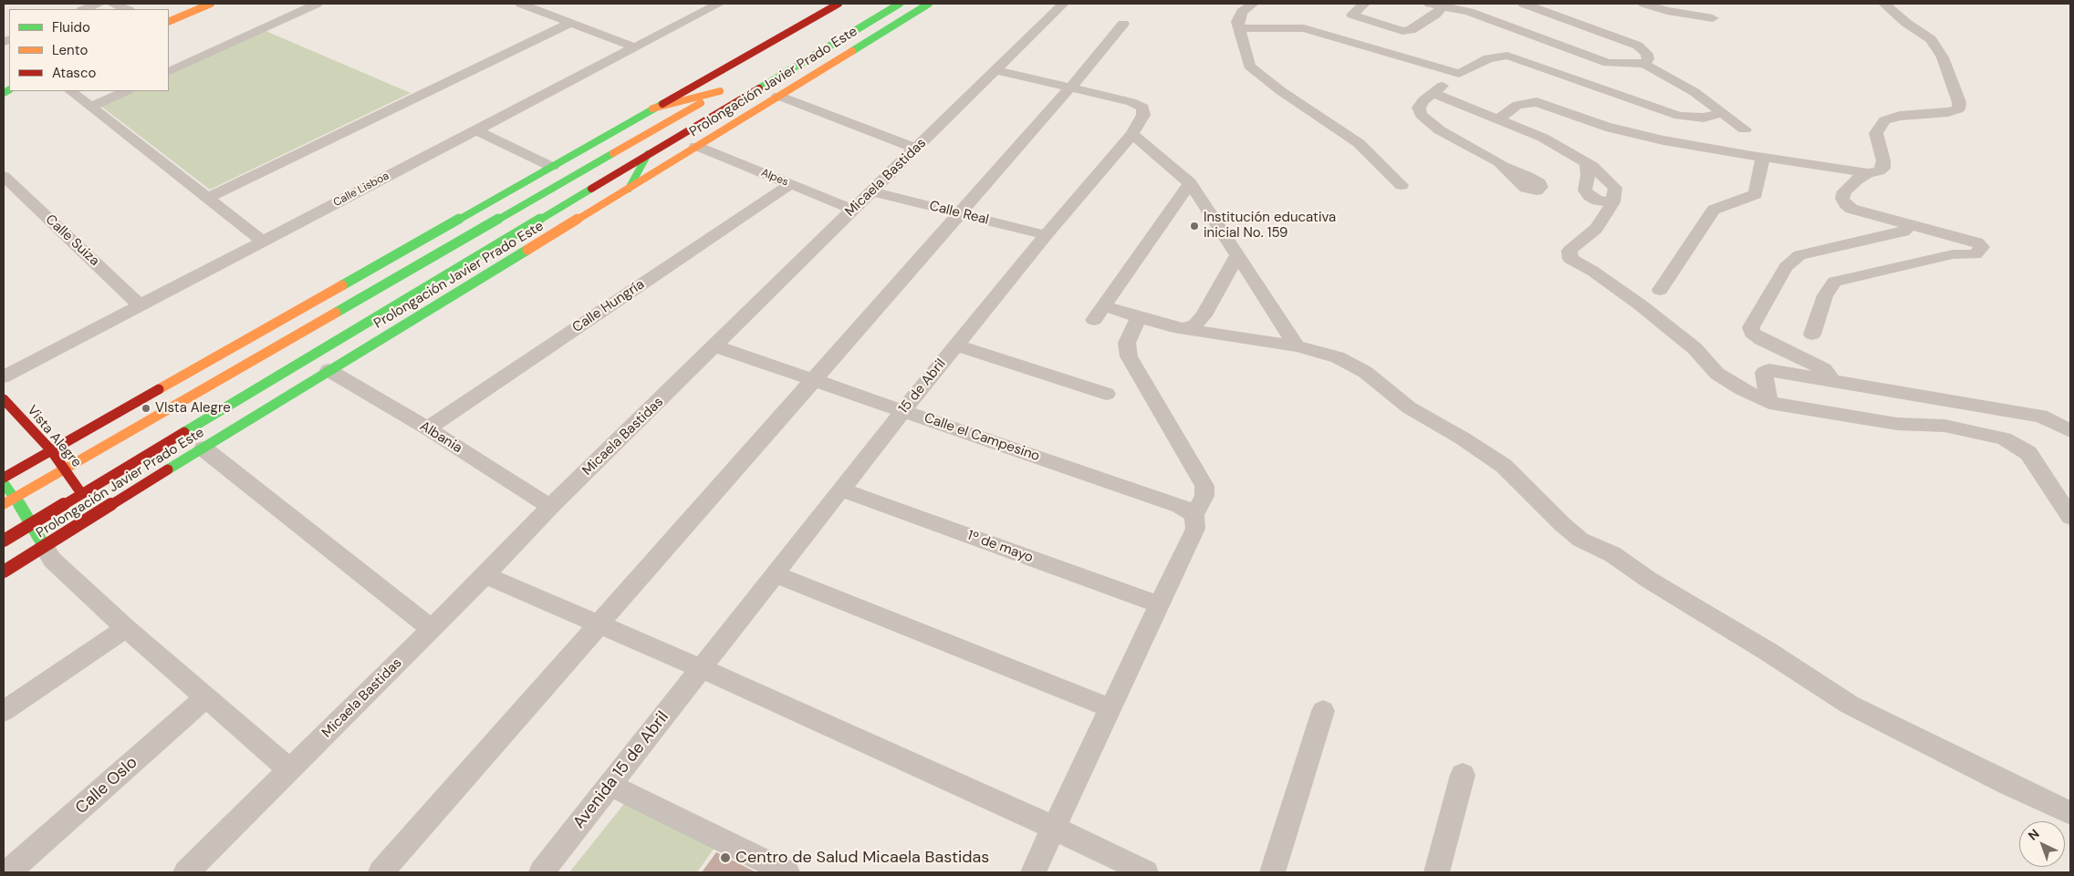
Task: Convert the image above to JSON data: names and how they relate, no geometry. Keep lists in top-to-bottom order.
{
  "streets": {
    "street": [
      "Prolongación Javier Prado Este",
      "Alpes",
      "Micaela Bastidas",
      "Calle Lisboa",
      "Calle Real",
      "Calle Suiza",
      "Calle Hungría",
      "15 de Abril",
      "Vista Alegre",
      "Albania",
      "Calle el Campesino",
      "1º de mayo",
      "Avenida 15 de Abril",
      "Calle Oslo"
    ]
  },
  "crossings": [
    ["Prolongación Javier Prado Este", "Alpes"],
    ["Prolongación Javier Prado Este", "Vista Alegre"],
    ["Prolongación Javier Prado Este", "Albania"],
    ["Alpes", "Micaela Bastidas"],
    ["Alpes", "Calle Hungría"],
    ["Micaela Bastidas", "Calle Real"],
    ["Micaela Bastidas", "Albania"],
    ["Micaela Bastidas", "Calle el Campesino"],
    ["Calle Lisboa", "Calle Suiza"],
    ["Calle Real", "15 de Abril"],
    ["Calle Hungría", "Albania"],
    ["15 de Abril", "Calle el Campesino"],
    ["15 de Abril", "1º de mayo"],
    ["15 de Abril", "Avenida 15 de Abril"]
  ],
  "places": ["Institución educativa inicial No. 159", "VIsta Alegre", "Centro de Salud Micaela Bastidas"],
  "legend": ["Fluido", "Lento", "Atasco"],
  "north": "top left"
}
